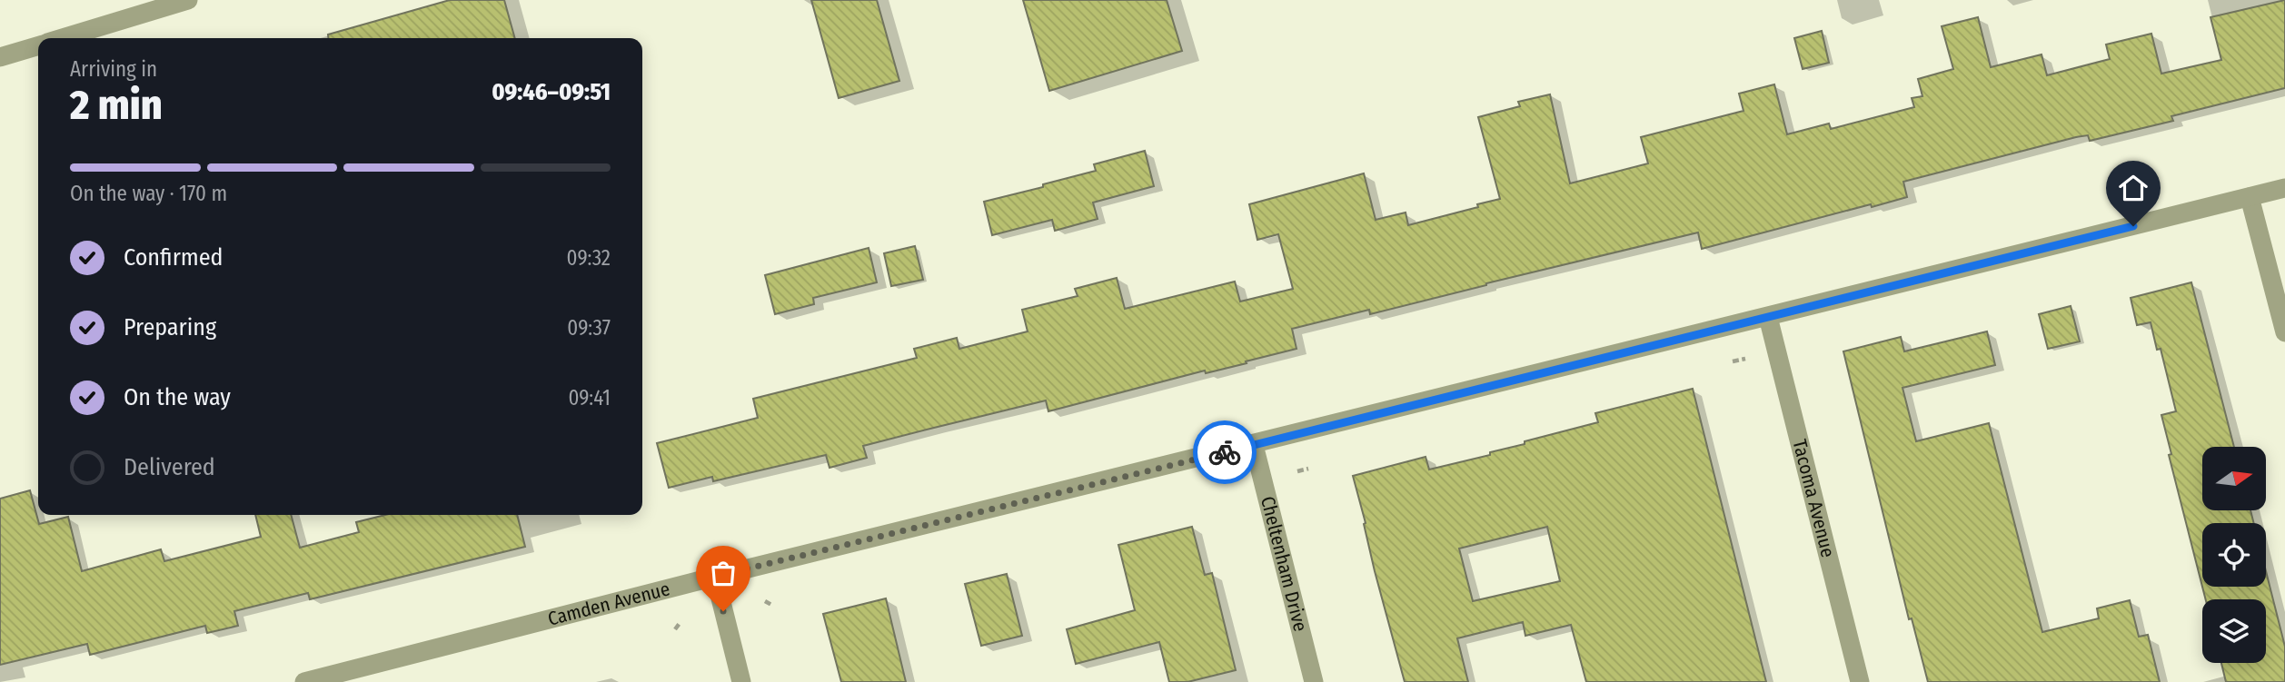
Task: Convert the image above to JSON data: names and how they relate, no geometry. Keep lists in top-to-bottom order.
{
  "streets": {
    "street": ["Tacoma Avenue", "Cheltenham Drive", "Camden Avenue"]
  },
  "crossings": [
    ["Tacoma Avenue", "Camden Avenue"],
    ["Cheltenham Drive", "Camden Avenue"]
  ],
  "north": "right",
  "page": {
    "heading": ["2 min", "Arriving in", "09:46–09:51"],
    "bar": "On the way · 170 m",
    "list": [
      ["Confirmed", "09:32"],
      ["Preparing", "09:37"],
      ["On the way", "09:41"],
      "Delivered"
    ]
  }
}
